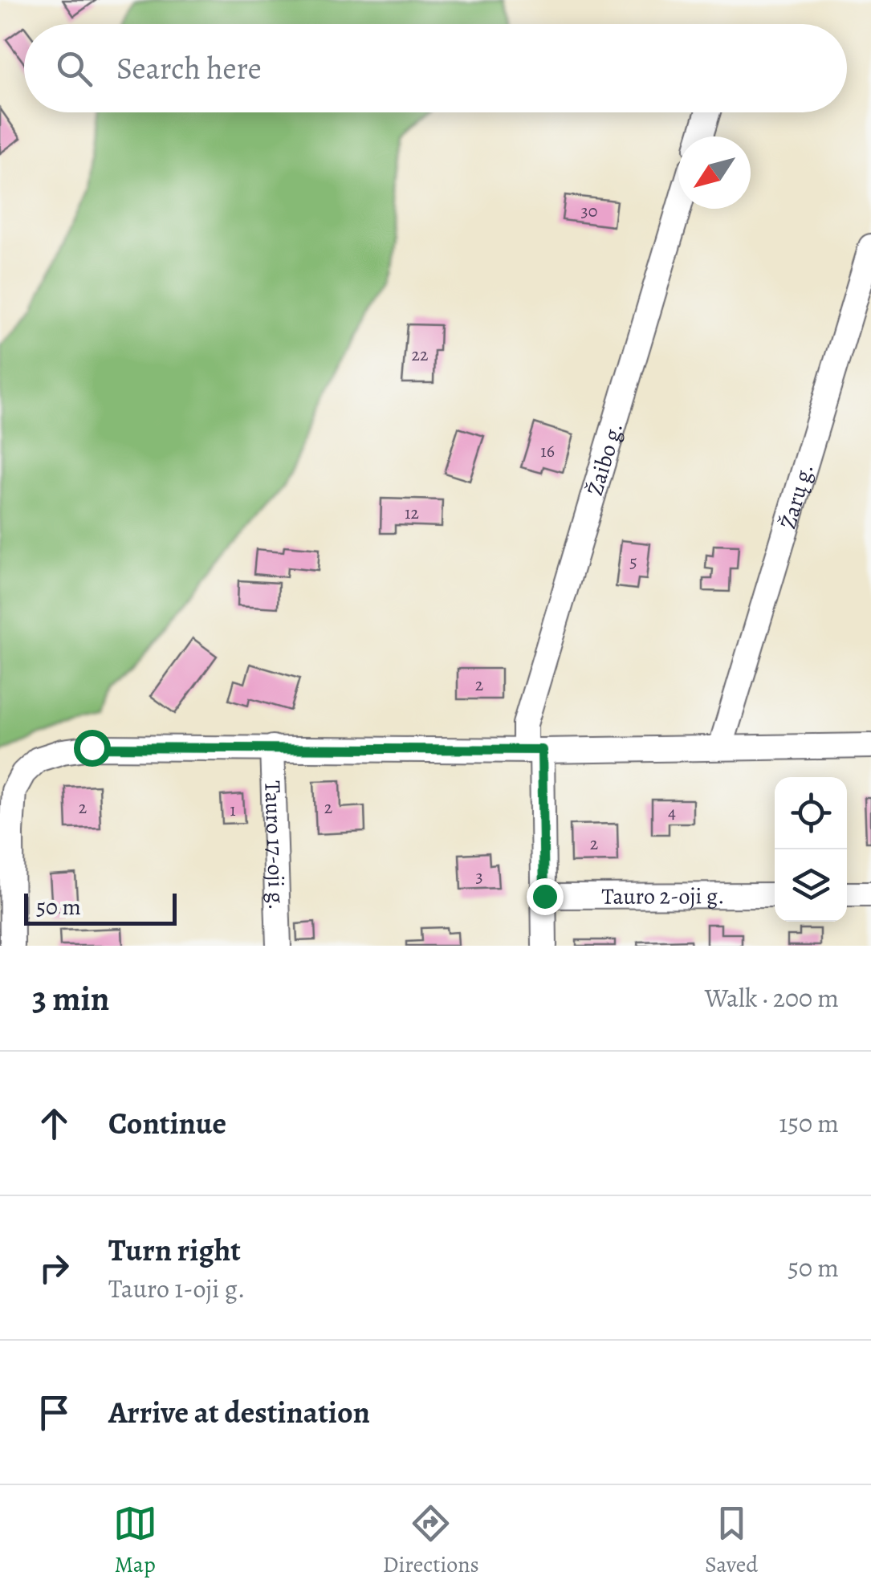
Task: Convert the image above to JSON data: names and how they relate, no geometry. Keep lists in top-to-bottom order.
{
  "streets": {
    "street": [
      "Žaibo g.",
      "Žarų g.",
      "Tauro 17-oji g.",
      "Tauro 2-oji g."
    ]
  },
  "crossings": [
    ["Žaibo g.", "Tauro 2-oji g."]
  ],
  "house_numbers": [
    "30",
    "22",
    "16",
    "12",
    "5",
    "2",
    "2",
    "2",
    "1",
    "4",
    "2",
    "3"
  ],
  "scale_bar": "50 m",
  "north": "bottom left",
  "page": {
    "search": "Search here",
    "scale": "50 m",
    "heading": ["3 min", "Walk · 200 m"],
    "list": [
      ["Continue", "150 m"],
      ["Turn right", "Tauro 1-oji g.", "50 m"],
      "Arrive at destination"
    ],
    "nav": ["Map", "Directions", "Saved"]
  }
}
